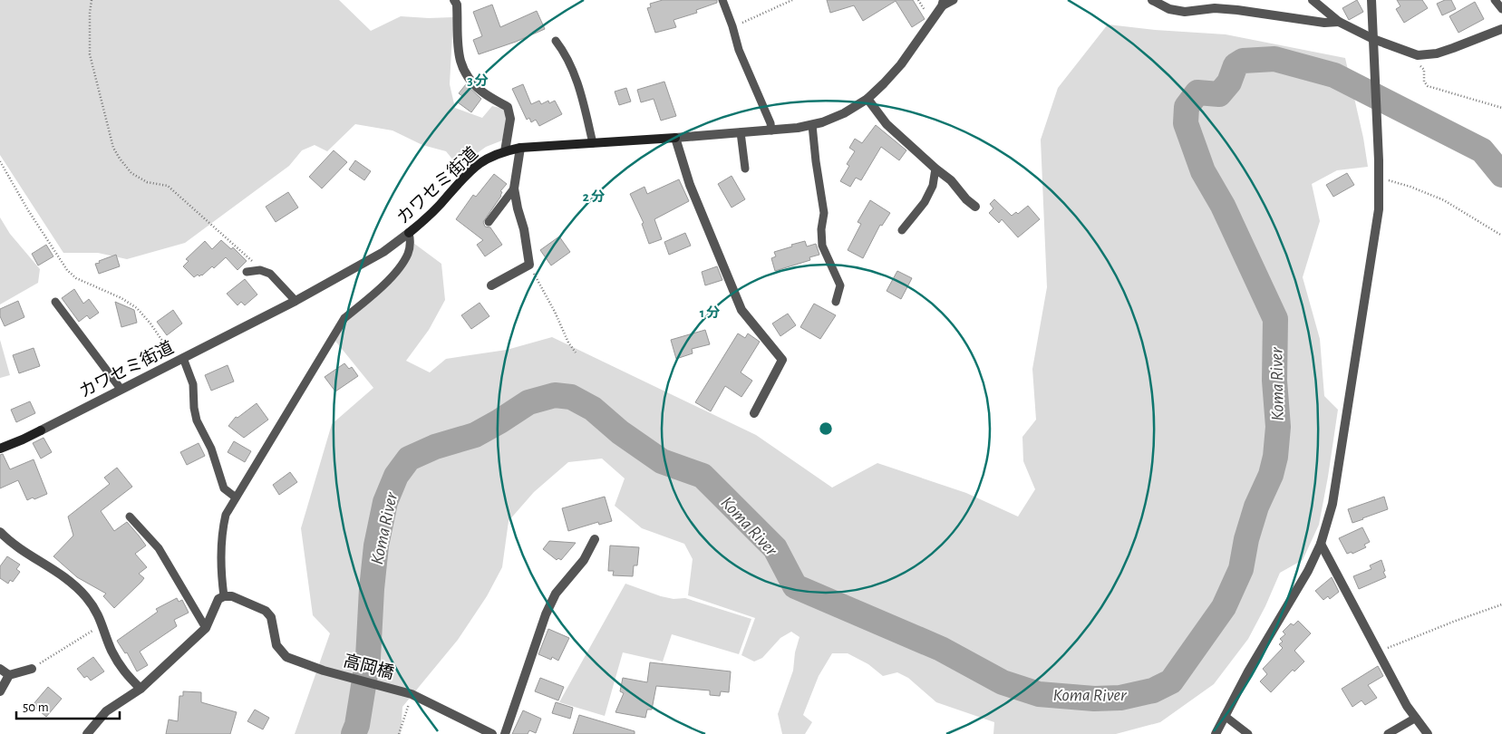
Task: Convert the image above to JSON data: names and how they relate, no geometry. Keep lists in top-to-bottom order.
{
  "streets": {
    "street": ["カワセミ街道", "高岡橋"]
  },
  "water": ["Koma River"],
  "scale_bar": "50 m",
  "rings": ["3 分", "2 分", "1 分"]
}
